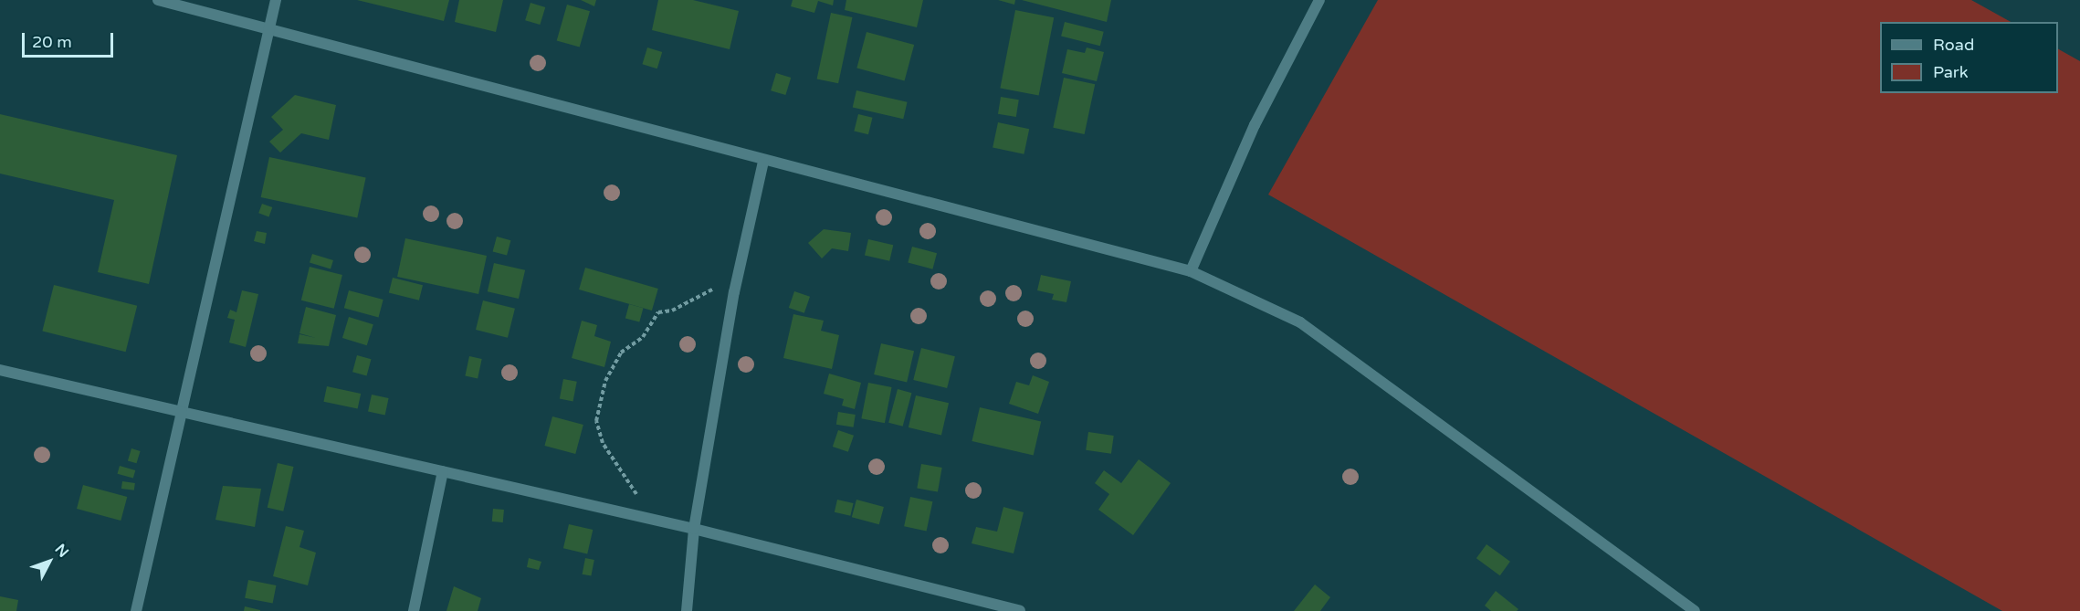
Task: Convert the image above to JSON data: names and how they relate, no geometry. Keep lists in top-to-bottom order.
{
  "legend": ["Road", "Park"],
  "scale_bar": "20 m",
  "north": "top right"
}
